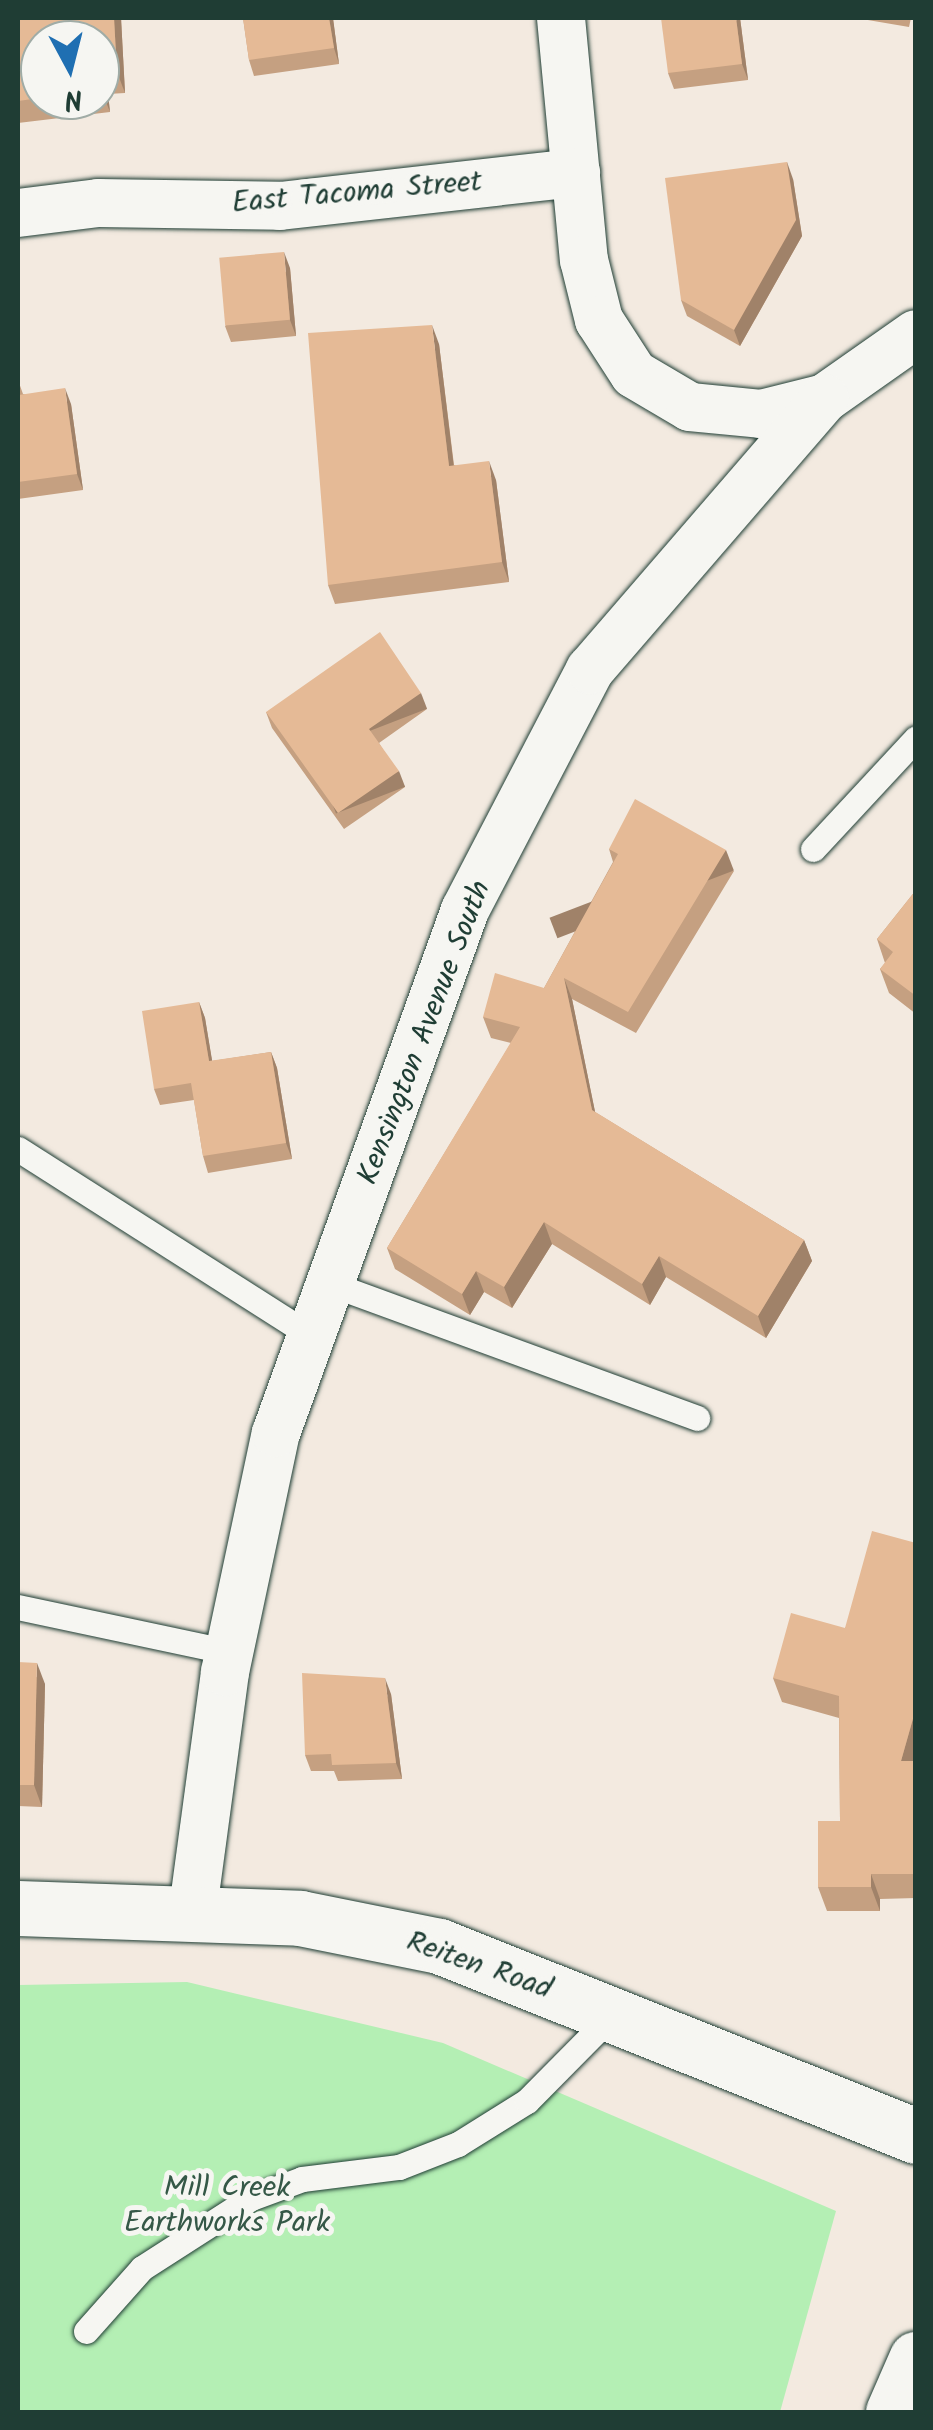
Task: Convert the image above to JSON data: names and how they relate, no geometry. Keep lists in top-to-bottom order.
{
  "streets": {
    "street": ["East Tacoma Street", "Kensington Avenue South", "Reiten Road"]
  },
  "crossings": [
    ["Kensington Avenue South", "Reiten Road"]
  ],
  "parks": ["Mill Creek Earthworks Park"],
  "north": "bottom"
}
